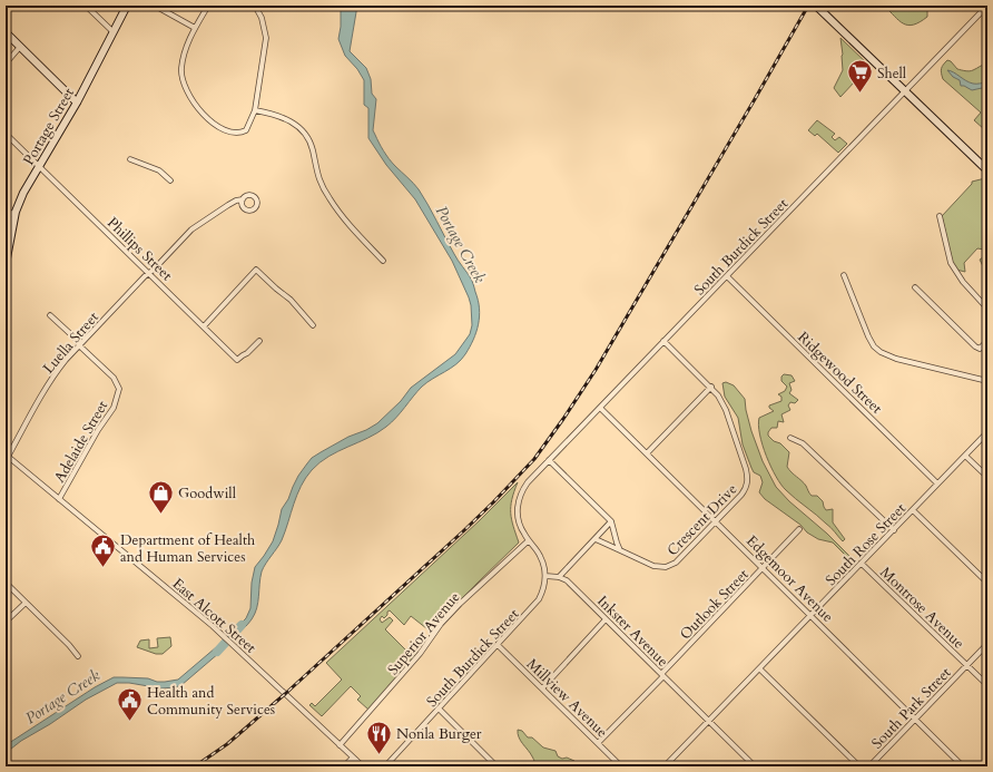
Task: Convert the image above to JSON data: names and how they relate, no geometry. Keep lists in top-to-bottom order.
{
  "streets": {
    "street": [
      "Portage Street",
      "South Burdick Street",
      "Phillips Street",
      "Luella Street",
      "Ridgewood Street",
      "Adelaide Street",
      "Crescent Drive",
      "South Rose Street",
      "Edgemoor Avenue",
      "Outlook Street",
      "Montrose Avenue",
      "East Alcott Street",
      "Inkster Avenue",
      "Superior Avenue",
      "Millview Avenue",
      "South Park Street"
    ]
  },
  "crossings": [
    ["Portage Street", "Phillips Street"],
    ["South Burdick Street", "Ridgewood Street"],
    ["South Burdick Street", "Edgemoor Avenue"],
    ["South Burdick Street", "Superior Avenue"],
    ["South Burdick Street", "Millview Avenue"],
    ["Phillips Street", "Luella Street"],
    ["Luella Street", "Adelaide Street"],
    ["Luella Street", "East Alcott Street"],
    ["Ridgewood Street", "South Rose Street"],
    ["Adelaide Street", "East Alcott Street"],
    ["Crescent Drive", "Edgemoor Avenue"],
    ["South Rose Street", "Edgemoor Avenue"],
    ["South Rose Street", "Montrose Avenue"],
    ["South Rose Street", "Inkster Avenue"],
    ["Edgemoor Avenue", "Outlook Street"],
    ["Edgemoor Avenue", "South Park Street"],
    ["Outlook Street", "Inkster Avenue"],
    ["Outlook Street", "Millview Avenue"],
    ["Montrose Avenue", "South Park Street"],
    ["East Alcott Street", "Superior Avenue"]
  ],
  "water": ["Portage Creek"],
  "places": {
    "supermarket": ["Shell"],
    "shop": ["Goodwill"],
    "public building": ["Department of Health and Human Services", "Health and Community Services"],
    "restaurant": ["Nonla Burger"]
  }
}
